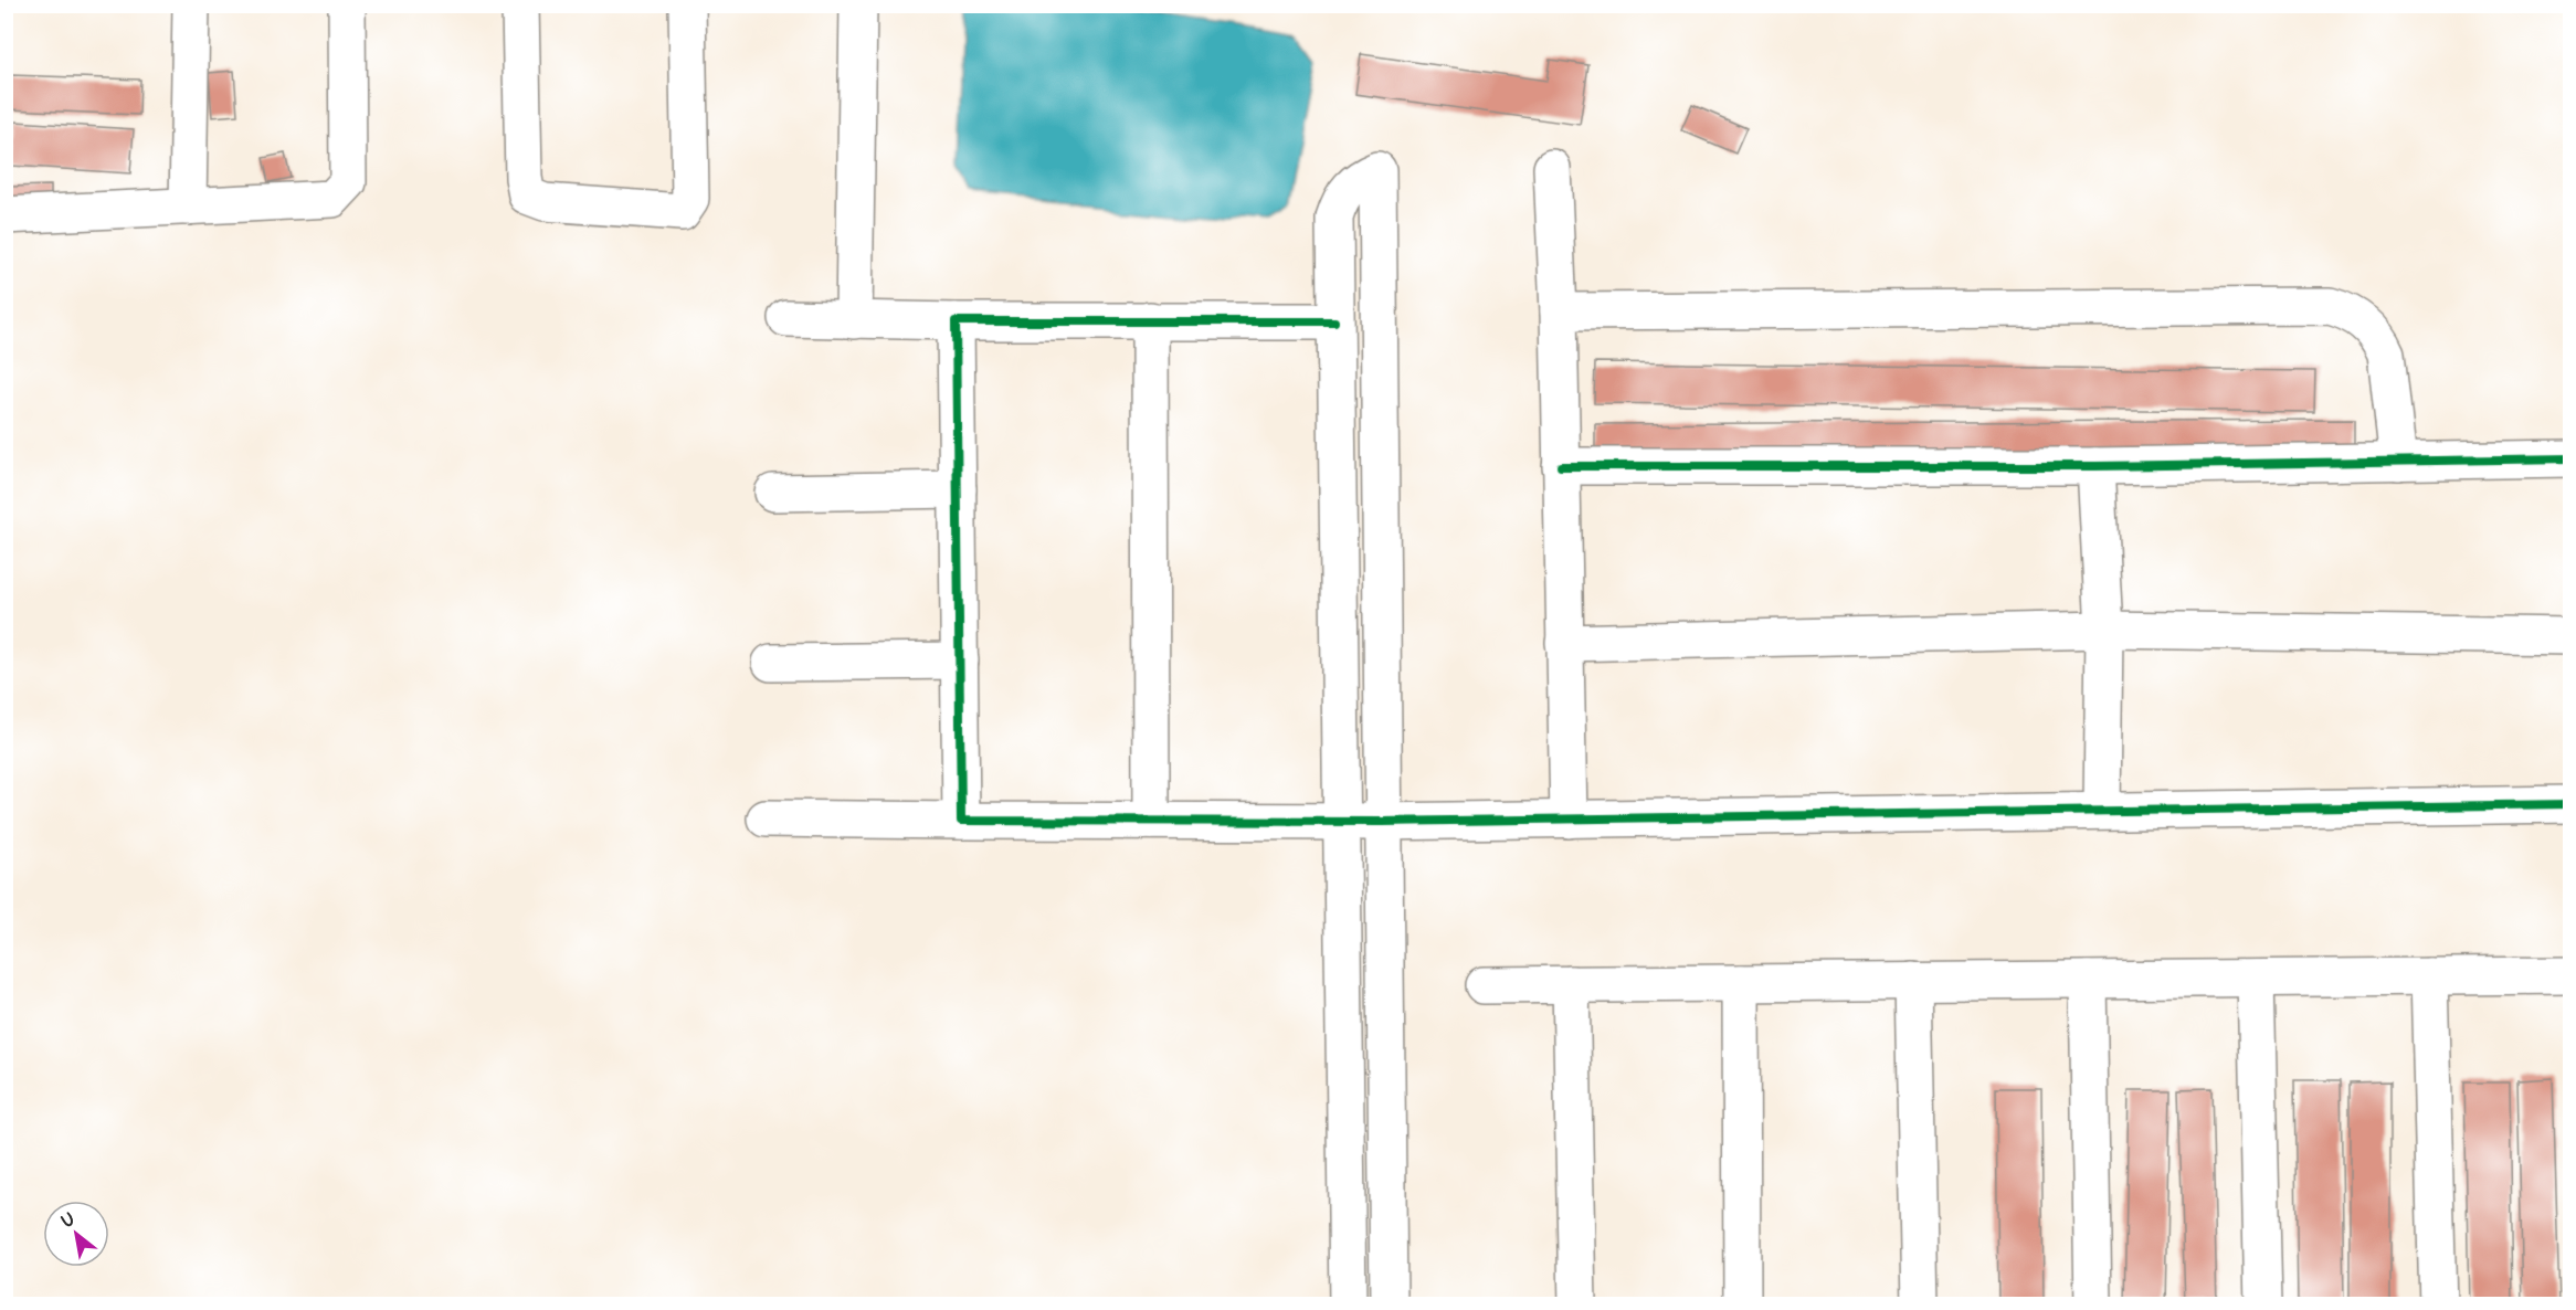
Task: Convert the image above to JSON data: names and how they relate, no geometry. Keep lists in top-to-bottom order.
{
  "north": "top left"
}
